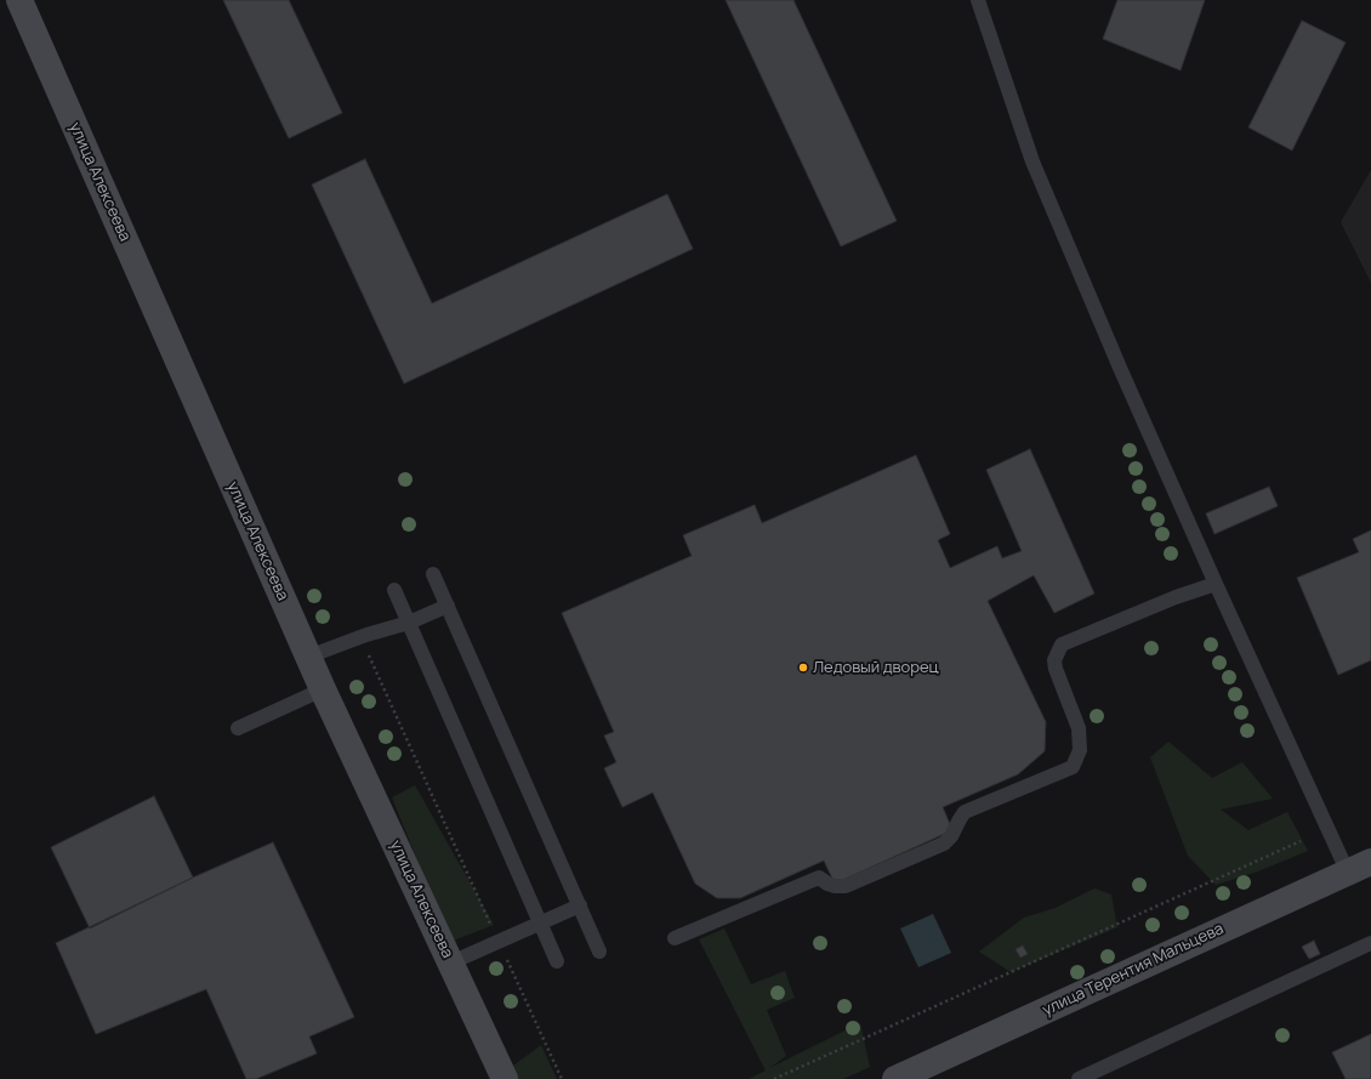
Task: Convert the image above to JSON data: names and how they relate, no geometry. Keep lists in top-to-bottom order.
{
  "streets": {
    "street": ["улица Алексеева", "улица Терентия Мальцева"]
  },
  "places": ["Ледовый дворец"]
}
